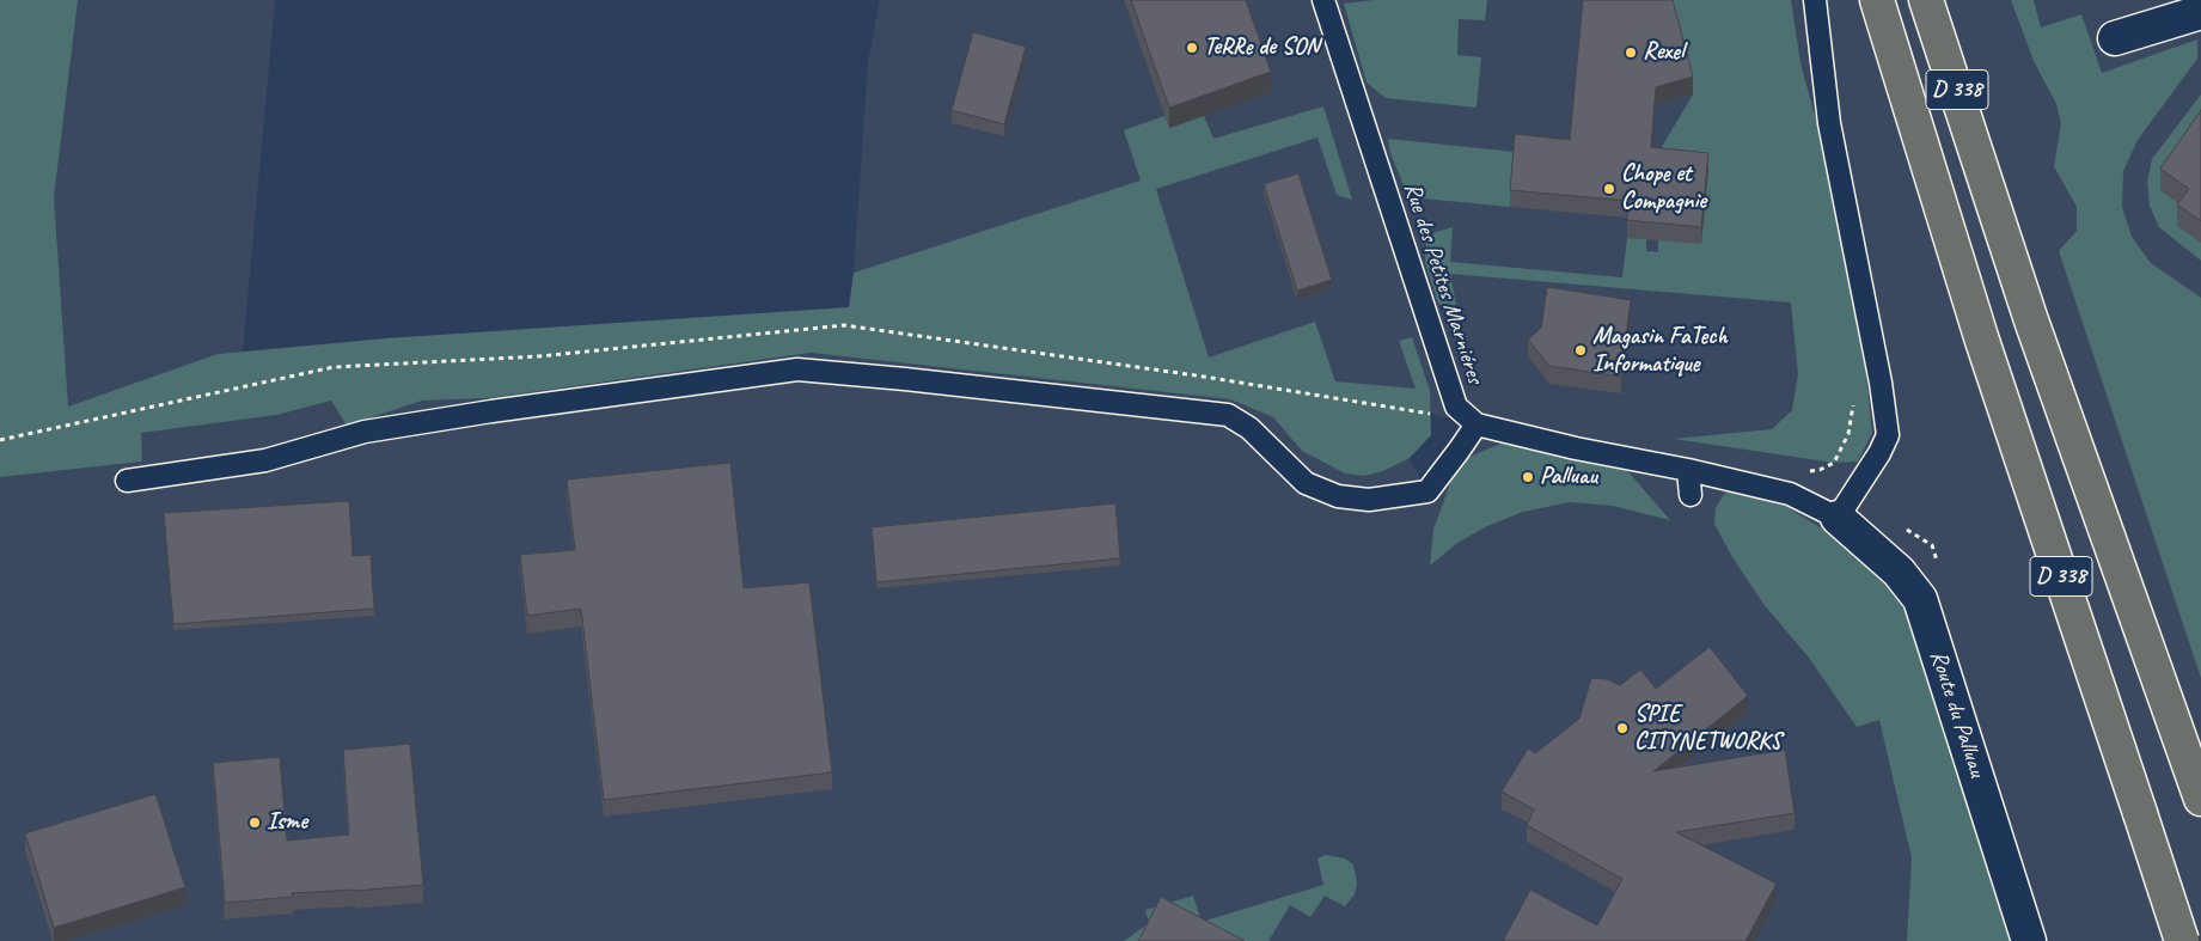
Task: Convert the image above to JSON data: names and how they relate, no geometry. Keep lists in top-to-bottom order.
{
  "streets": {
    "highway": ["D 338"],
    "street": ["Route du Palluau"],
    "lane": ["Rue des Petites Marniéres"]
  },
  "places": [
    "TeRRe de SON",
    "Rexel",
    "Chope et Compagnie",
    "Magasin FaTech Informatique",
    "Palluau",
    "SPIE CITYNETWORKS",
    "Isme"
  ]
}
